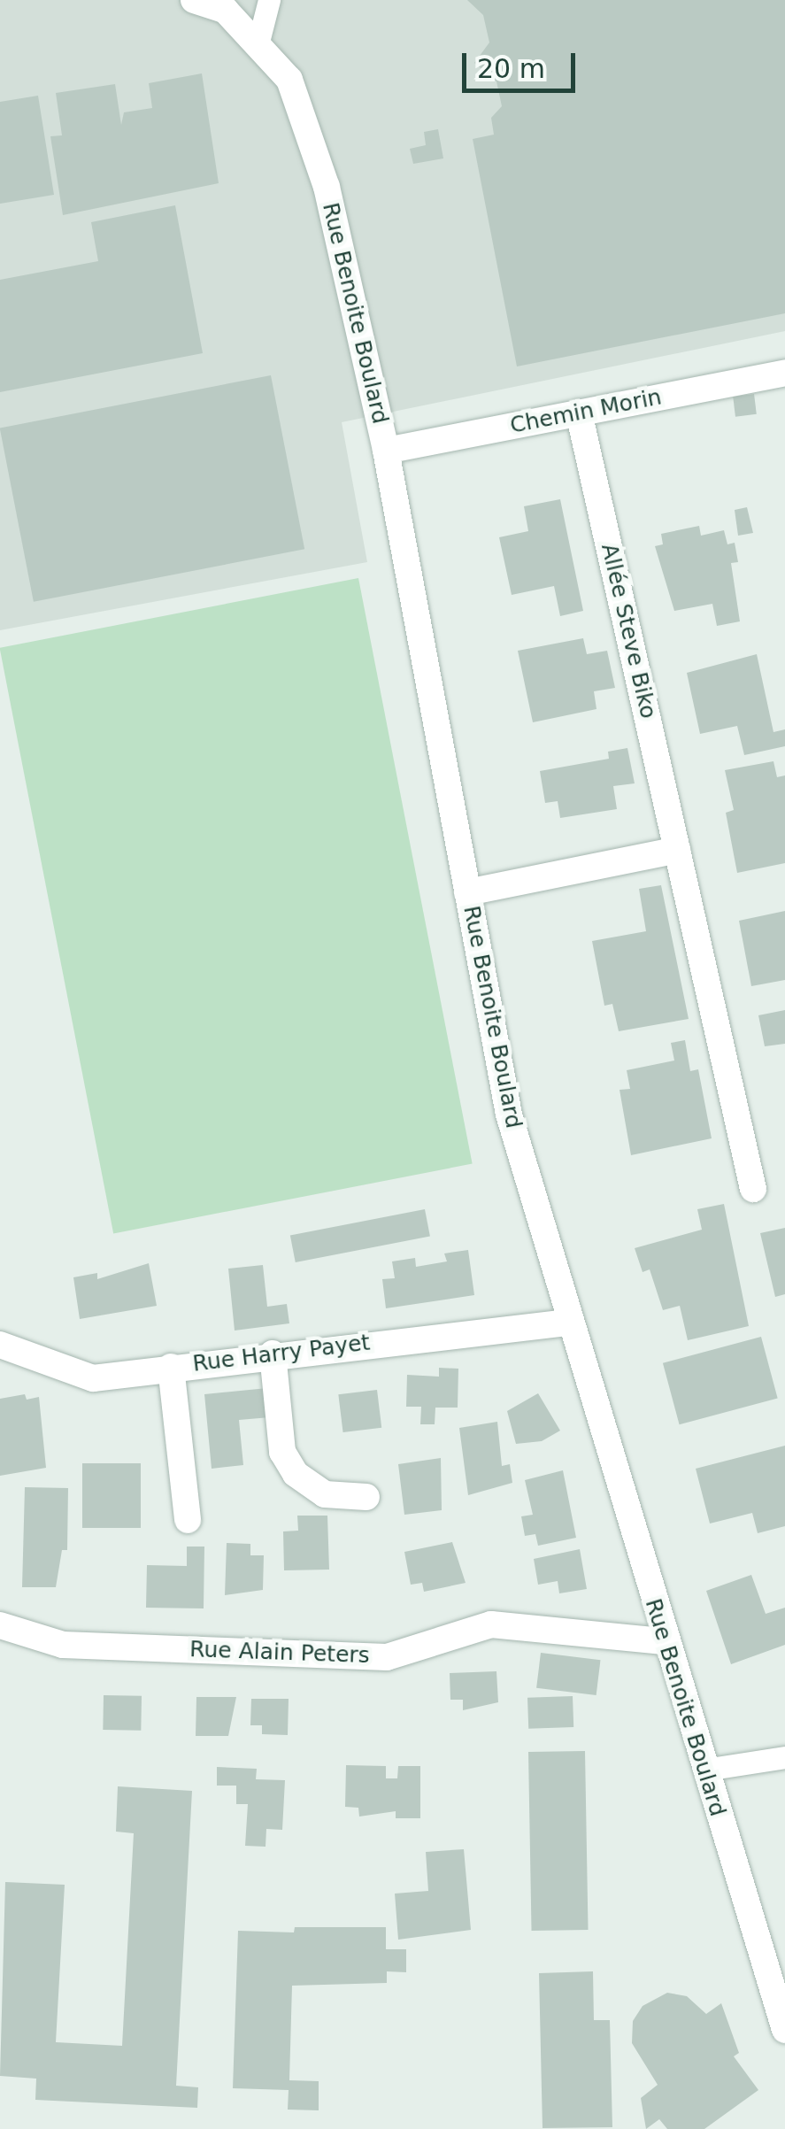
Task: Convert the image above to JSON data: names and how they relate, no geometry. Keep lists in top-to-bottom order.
{
  "streets": {
    "street": [
      "Rue Benoite Boulard",
      "Chemin Morin",
      "Allée Steve Biko",
      "Rue Harry Payet",
      "Rue Alain Peters"
    ]
  },
  "crossings": [
    ["Rue Benoite Boulard", "Chemin Morin"],
    ["Rue Benoite Boulard", "Rue Harry Payet"],
    ["Rue Benoite Boulard", "Rue Alain Peters"],
    ["Chemin Morin", "Allée Steve Biko"]
  ],
  "scale_bar": "20 m"
}
